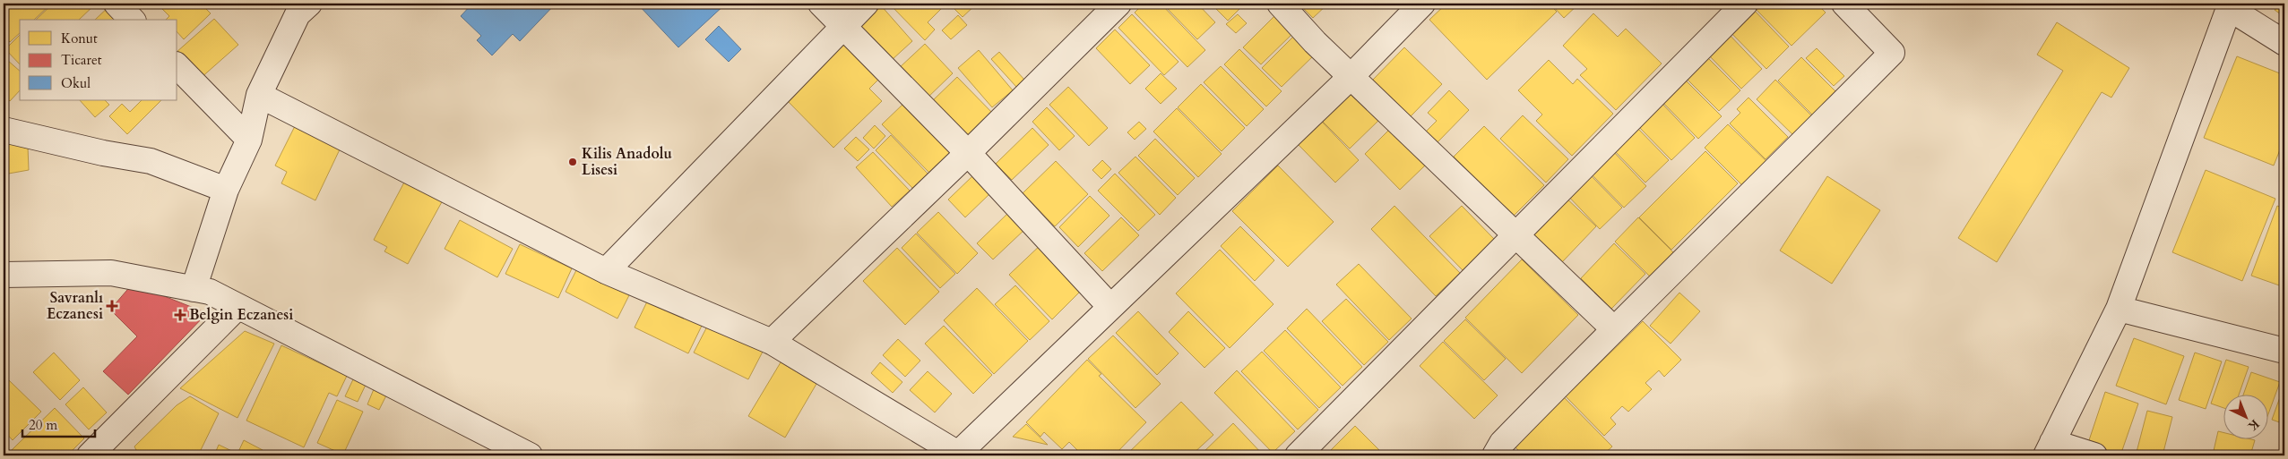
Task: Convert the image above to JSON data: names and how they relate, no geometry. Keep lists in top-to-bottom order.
{
  "places": {
    "other": ["Kilis Anadolu Lisesi"],
    "health": ["Savranlı Eczanesi", "Belgin Eczanesi"]
  },
  "legend": ["Konut", "Ticaret", "Okul"],
  "scale_bar": "20 m",
  "north": "bottom right"
}
